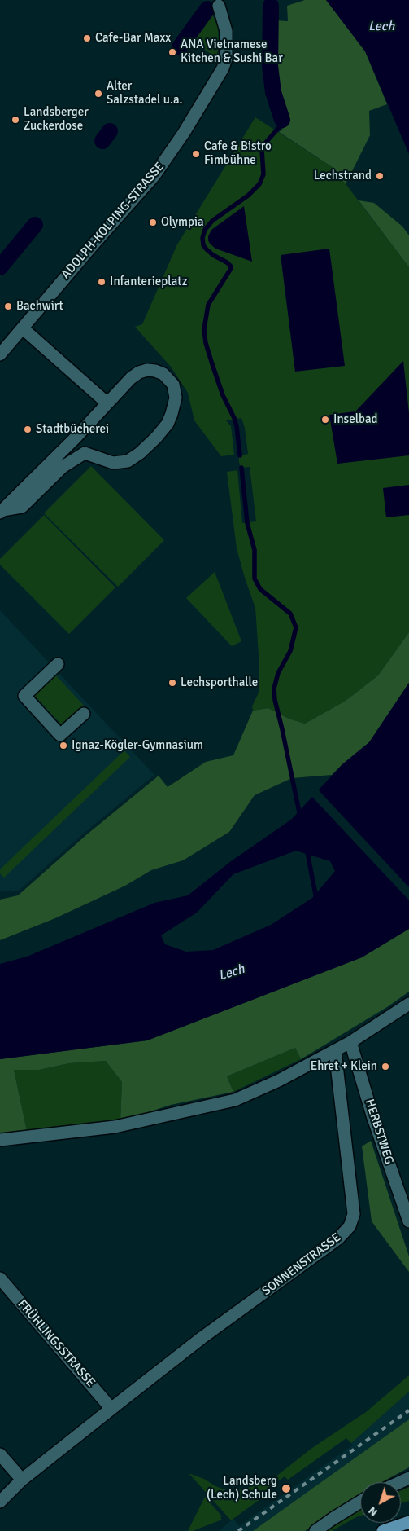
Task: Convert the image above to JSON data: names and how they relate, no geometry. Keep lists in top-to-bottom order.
{
  "streets": {
    "street": [
      "ADOLPH-KOLPING-STRASSE",
      "HERBSTWEG",
      "SONNENSTRASSE",
      "FRÜHLINGSSTRASSE"
    ]
  },
  "crossings": [
    ["SONNENSTRASSE", "FRÜHLINGSSTRASSE"]
  ],
  "water": ["Lech"],
  "places": [
    "Cafe-Bar Maxx",
    "ANA Vietnamese Kitchen & Sushi Bar",
    "Alter Salzstadel u.a.",
    "Landsberger Zuckerdose",
    "Cafe & Bistro Fimbühne",
    "Lechstrand",
    "Olympia",
    "Infanterieplatz",
    "Bachwirt",
    "Inselbad",
    "Stadtbücherei",
    "Lechsporthalle",
    "Ignaz-Kögler-Gymnasium",
    "Ehret + Klein",
    "Landsberg (Lech) Schule"
  ],
  "north": "bottom left"
}
